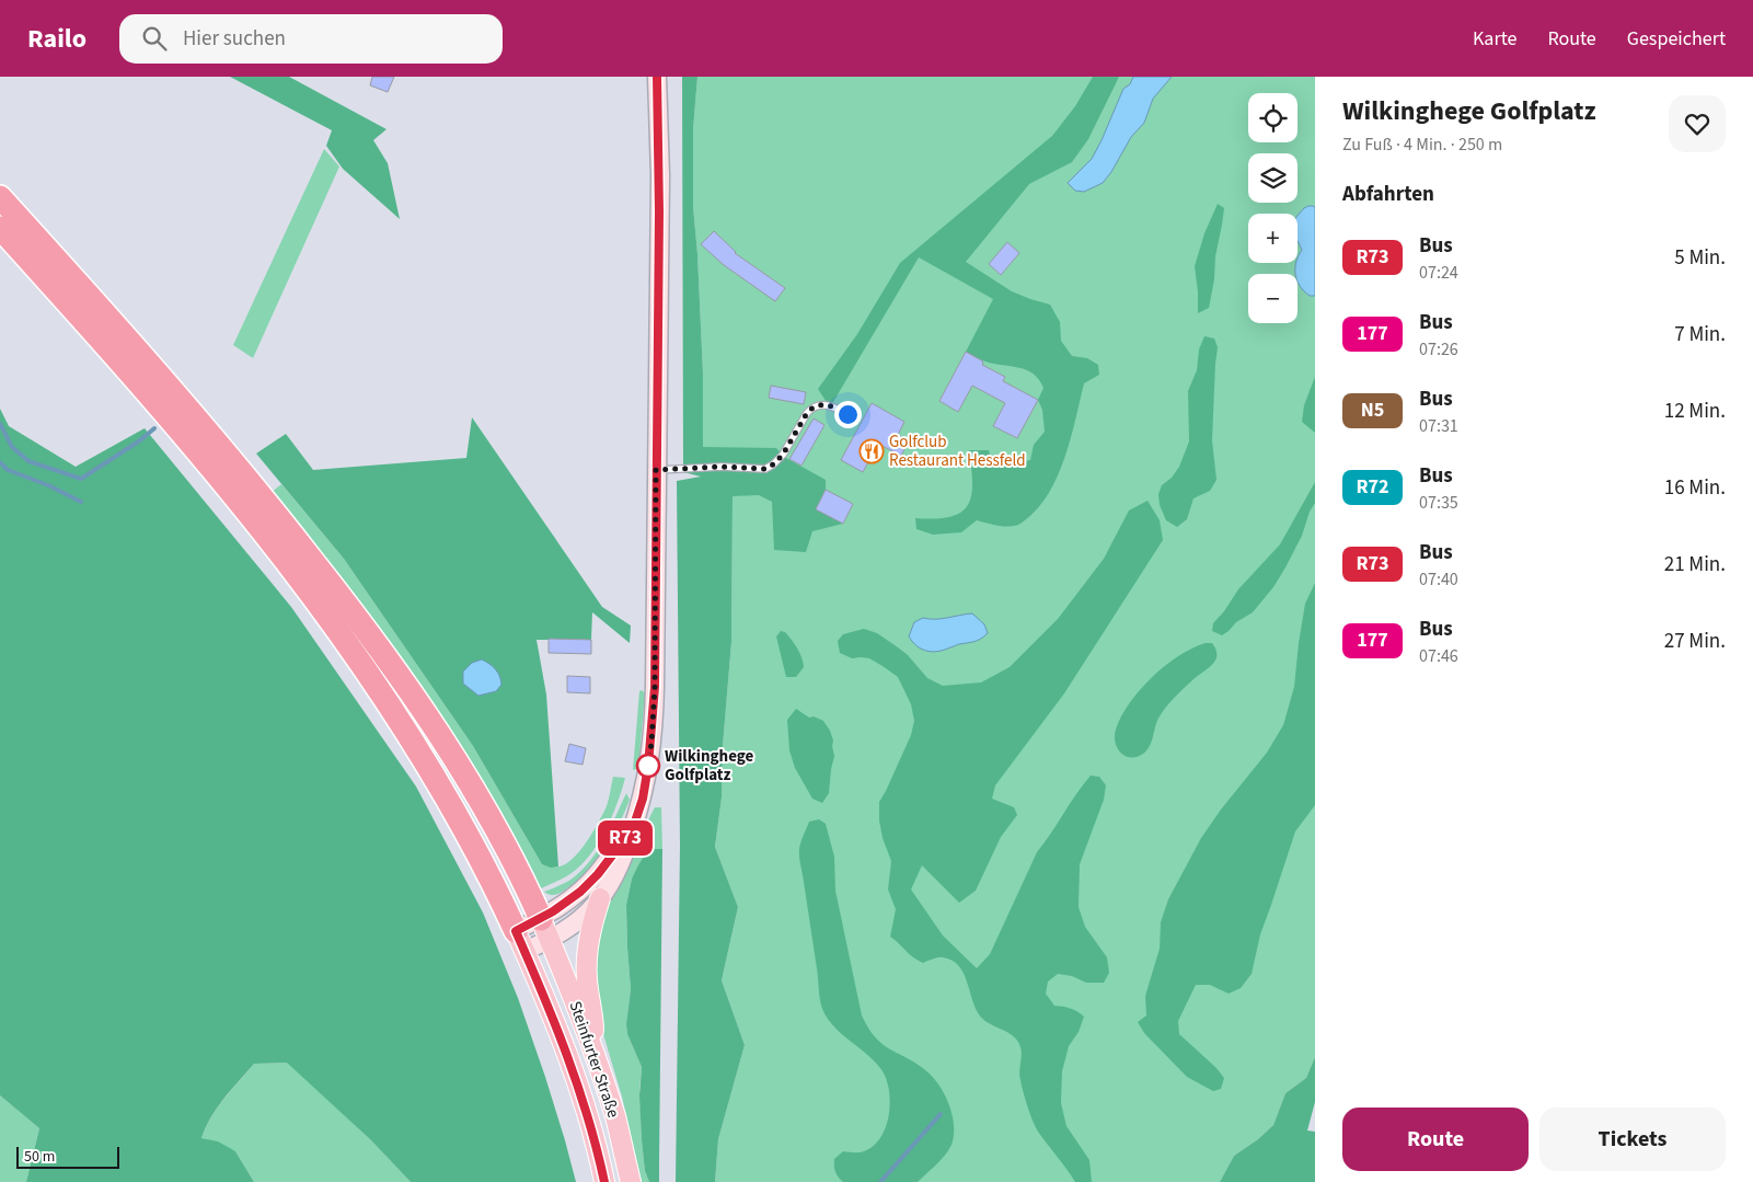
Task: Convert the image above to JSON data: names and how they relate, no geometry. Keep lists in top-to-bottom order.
{
  "streets": {
    "main road": ["Steinfurter Straße"]
  },
  "places": {
    "restaurant": ["Golfclub Restaurant Hessfeld"],
    "other": ["Wilkinghege Golfplatz"]
  },
  "lines": ["bus line R73"],
  "scale_bar": "50 m",
  "page": {
    "header": "Railo",
    "search": "Hier suchen",
    "nav": ["Karte", "Route", "Gespeichert"],
    "on_map": "R73",
    "heading": [
      ["Wilkinghege Golfplatz", "Zu Fuß · 4 Min. · 250 m"],
      "Abfahrten"
    ],
    "map_buttons": ["+", "−"],
    "list": [
      {
        "mark": "R73",
        "name": "Bus",
        "note": "07:24",
        "value": "5 Min."
      },
      {
        "mark": "177",
        "name": "Bus",
        "note": "07:26",
        "value": "7 Min."
      },
      {
        "mark": "N5",
        "name": "Bus",
        "note": "07:31",
        "value": "12 Min."
      },
      {
        "mark": "R72",
        "name": "Bus",
        "note": "07:35",
        "value": "16 Min."
      },
      {
        "mark": "R73",
        "name": "Bus",
        "note": "07:40",
        "value": "21 Min."
      },
      {
        "mark": "177",
        "name": "Bus",
        "note": "07:46",
        "value": "27 Min."
      }
    ],
    "buttons": ["Route", "Tickets"],
    "scale": "50 m"
  }
}
